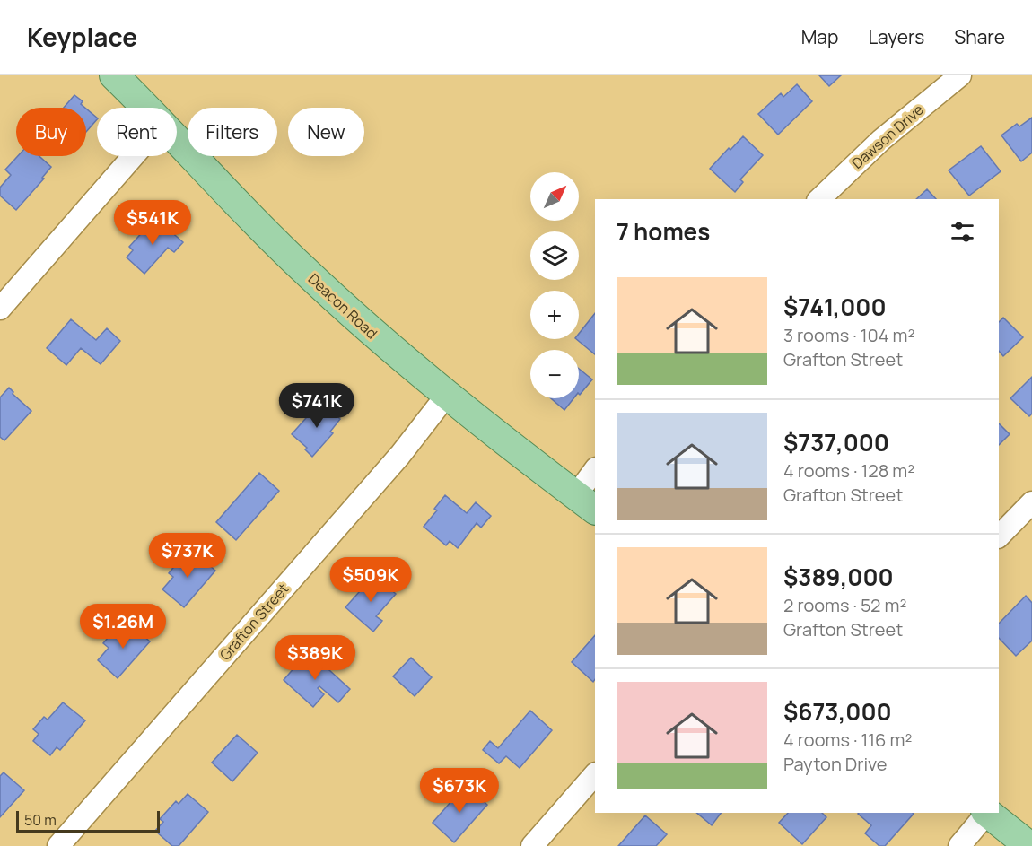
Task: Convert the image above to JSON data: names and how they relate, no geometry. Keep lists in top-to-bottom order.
{
  "streets": {
    "main road": ["Deacon Road"],
    "street": ["Dawson Drive", "Grafton Street"]
  },
  "crossings": [
    ["Deacon Road", "Grafton Street"]
  ],
  "scale_bar": "50 m",
  "north": "top right",
  "page": {
    "header": "Keyplace",
    "nav": ["Map", "Layers", "Share"],
    "chip": [
      "Buy",
      "Rent",
      "Filters",
      "New"
    ],
    "map_buttons": ["+", "−"],
    "heading": "7 homes",
    "price": [
      "$541K",
      "$741K",
      "$737K",
      "$509K",
      "$1.26M",
      "$389K",
      "$673K"
    ],
    "list": [
      {
        "name": "$741,000",
        "note": "3 rooms · 104 m² · Grafton Street"
      },
      {
        "name": "$737,000",
        "note": "4 rooms · 128 m² · Grafton Street"
      },
      {
        "name": "$389,000",
        "note": "2 rooms · 52 m² · Grafton Street"
      },
      {
        "name": "$673,000",
        "note": "4 rooms · 116 m² · Payton Drive"
      }
    ],
    "scale": "50 m"
  }
}
